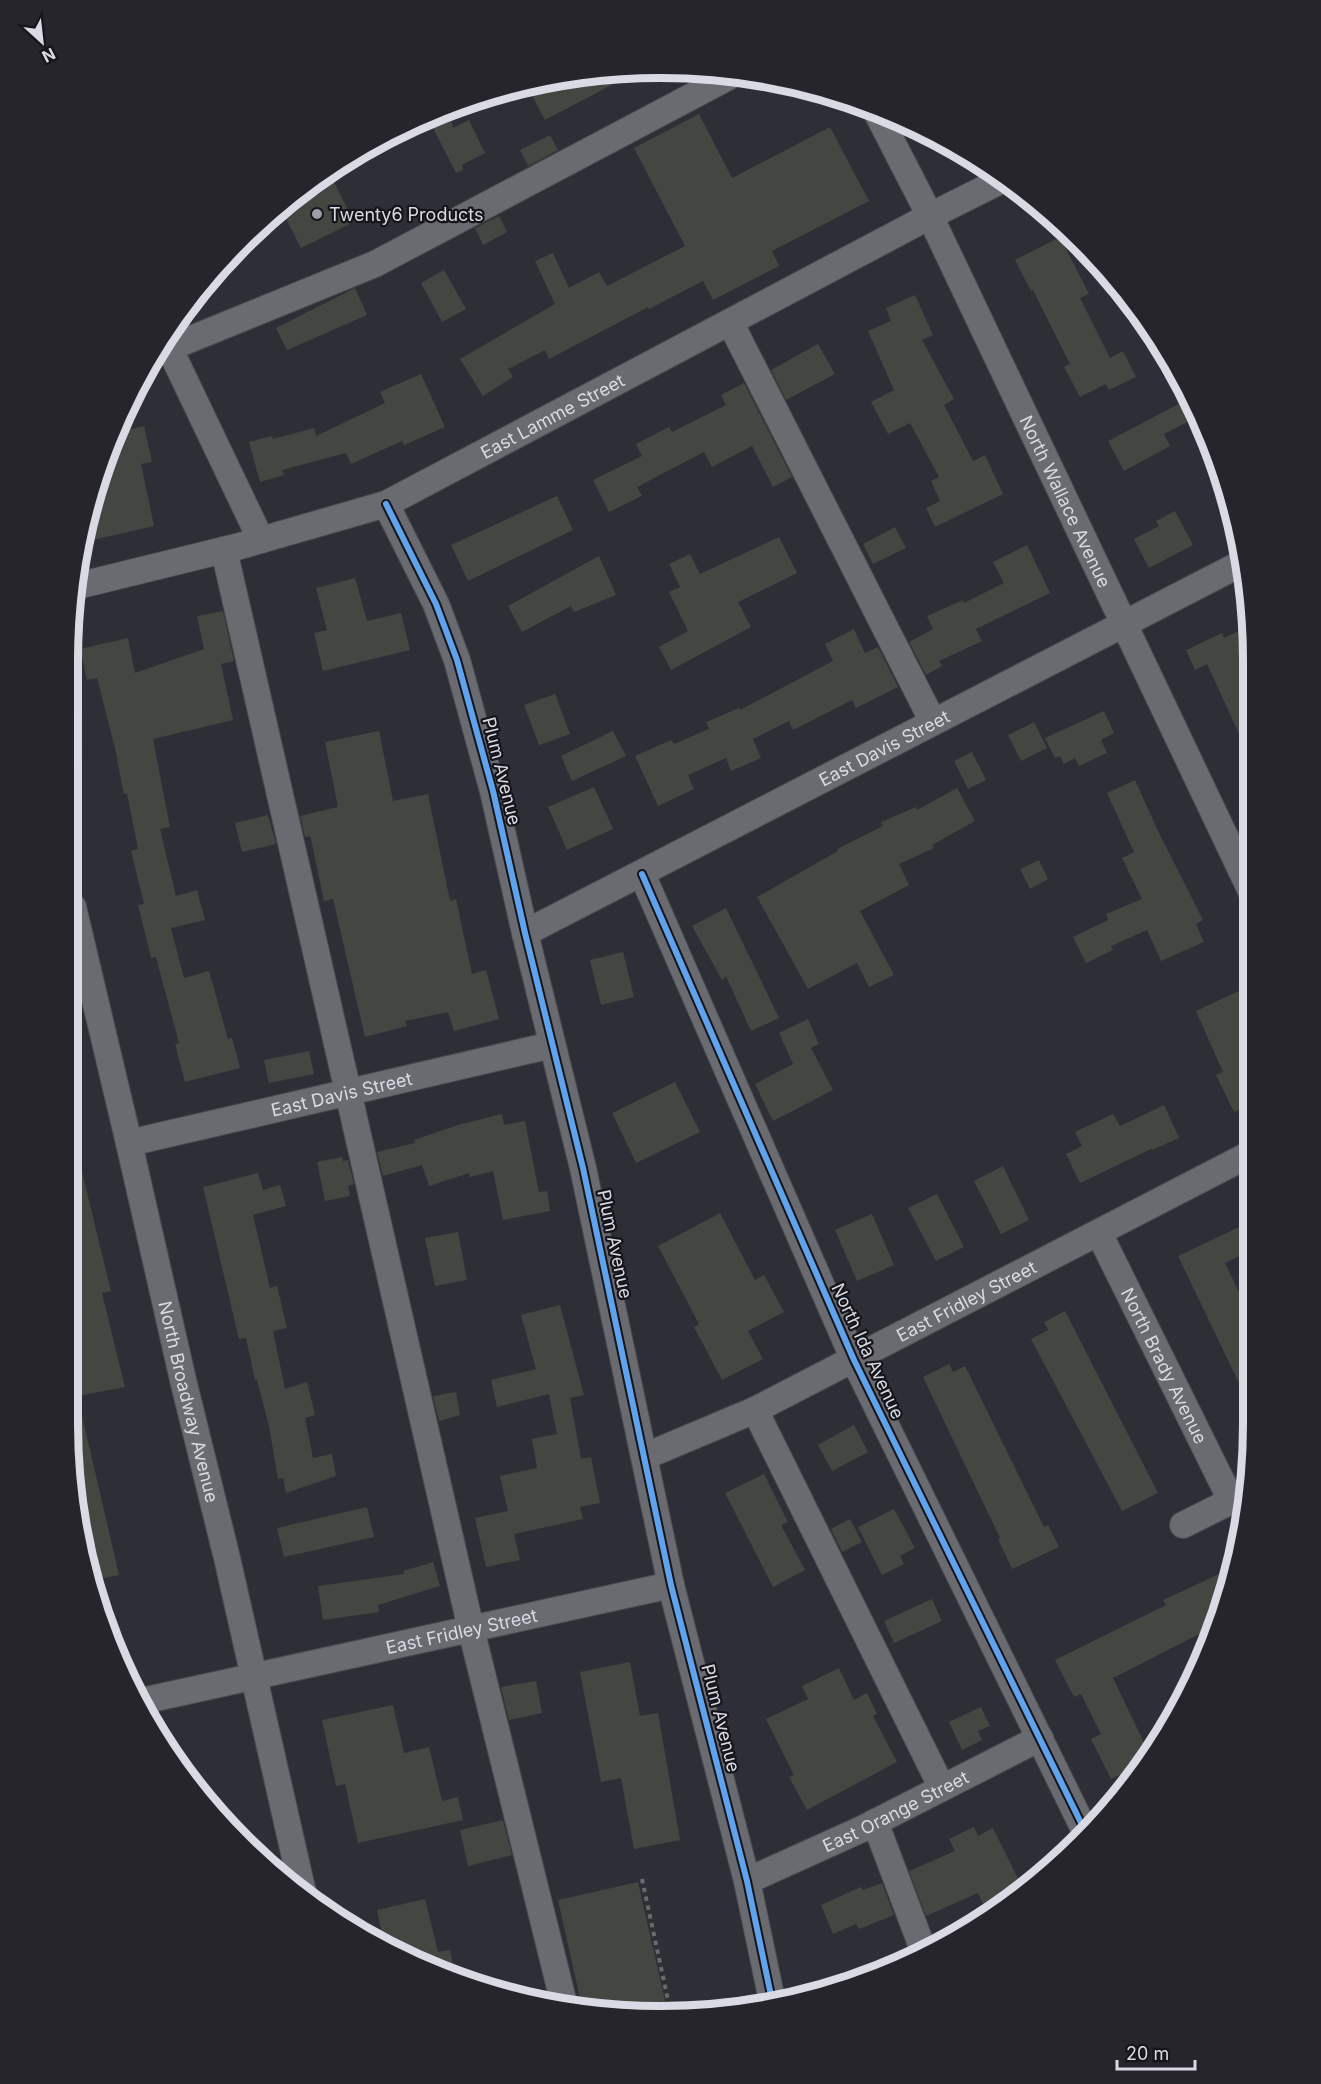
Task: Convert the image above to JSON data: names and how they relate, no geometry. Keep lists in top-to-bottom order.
{
  "streets": {
    "street": [
      "East Lamme Street",
      "North Wallace Avenue",
      "East Davis Street",
      "Plum Avenue",
      "East Fridley Street",
      "North Ida Avenue",
      "North Brady Avenue",
      "North Broadway Avenue",
      "East Orange Street"
    ]
  },
  "crossings": [
    ["East Lamme Street", "North Wallace Avenue"],
    ["East Lamme Street", "Plum Avenue"],
    ["North Wallace Avenue", "East Davis Street"],
    ["East Davis Street", "Plum Avenue"],
    ["East Davis Street", "North Ida Avenue"],
    ["East Davis Street", "North Broadway Avenue"],
    ["Plum Avenue", "East Fridley Street"],
    ["Plum Avenue", "East Orange Street"],
    ["East Fridley Street", "North Ida Avenue"],
    ["East Fridley Street", "North Brady Avenue"],
    ["East Fridley Street", "North Broadway Avenue"],
    ["North Ida Avenue", "East Orange Street"]
  ],
  "places": ["Twenty6 Products"],
  "scale_bar": "20 m",
  "north": "bottom right"
}
